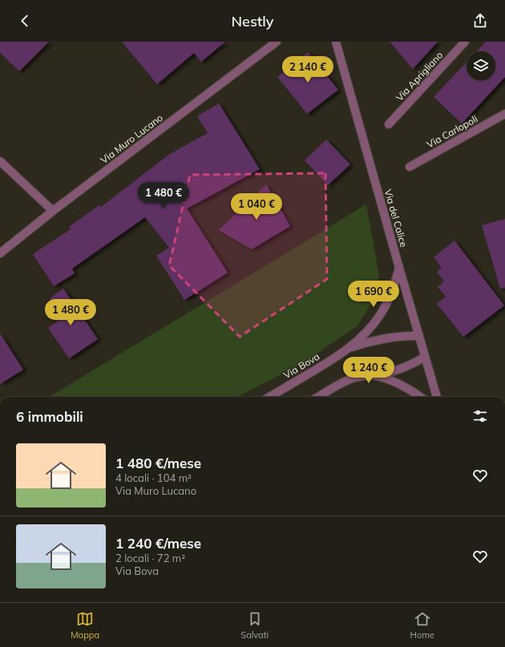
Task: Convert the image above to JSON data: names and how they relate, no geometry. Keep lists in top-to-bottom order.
{
  "streets": {
    "street": [
      "Via Aprigliano",
      "Via Carlopoli",
      "Via Muro Lucano",
      "Via del Calice",
      "Via Bova"
    ]
  },
  "crossings": [
    ["Via del Calice", "Via Bova"]
  ],
  "page": {
    "header": "Nestly",
    "price": [
      "2 140 €",
      "1 480 €",
      "1 040 €",
      "1 690 €",
      "1 480 €",
      "1 240 €"
    ],
    "heading": "6 immobili",
    "list": [
      {
        "name": "1 480 €/mese",
        "note": "4 locali · 104 m² · Via Muro Lucano"
      },
      {
        "name": "1 240 €/mese",
        "note": "2 locali · 72 m² · Via Bova"
      }
    ],
    "tabs": ["Mappa", "Salvati", "Home"]
  }
}
